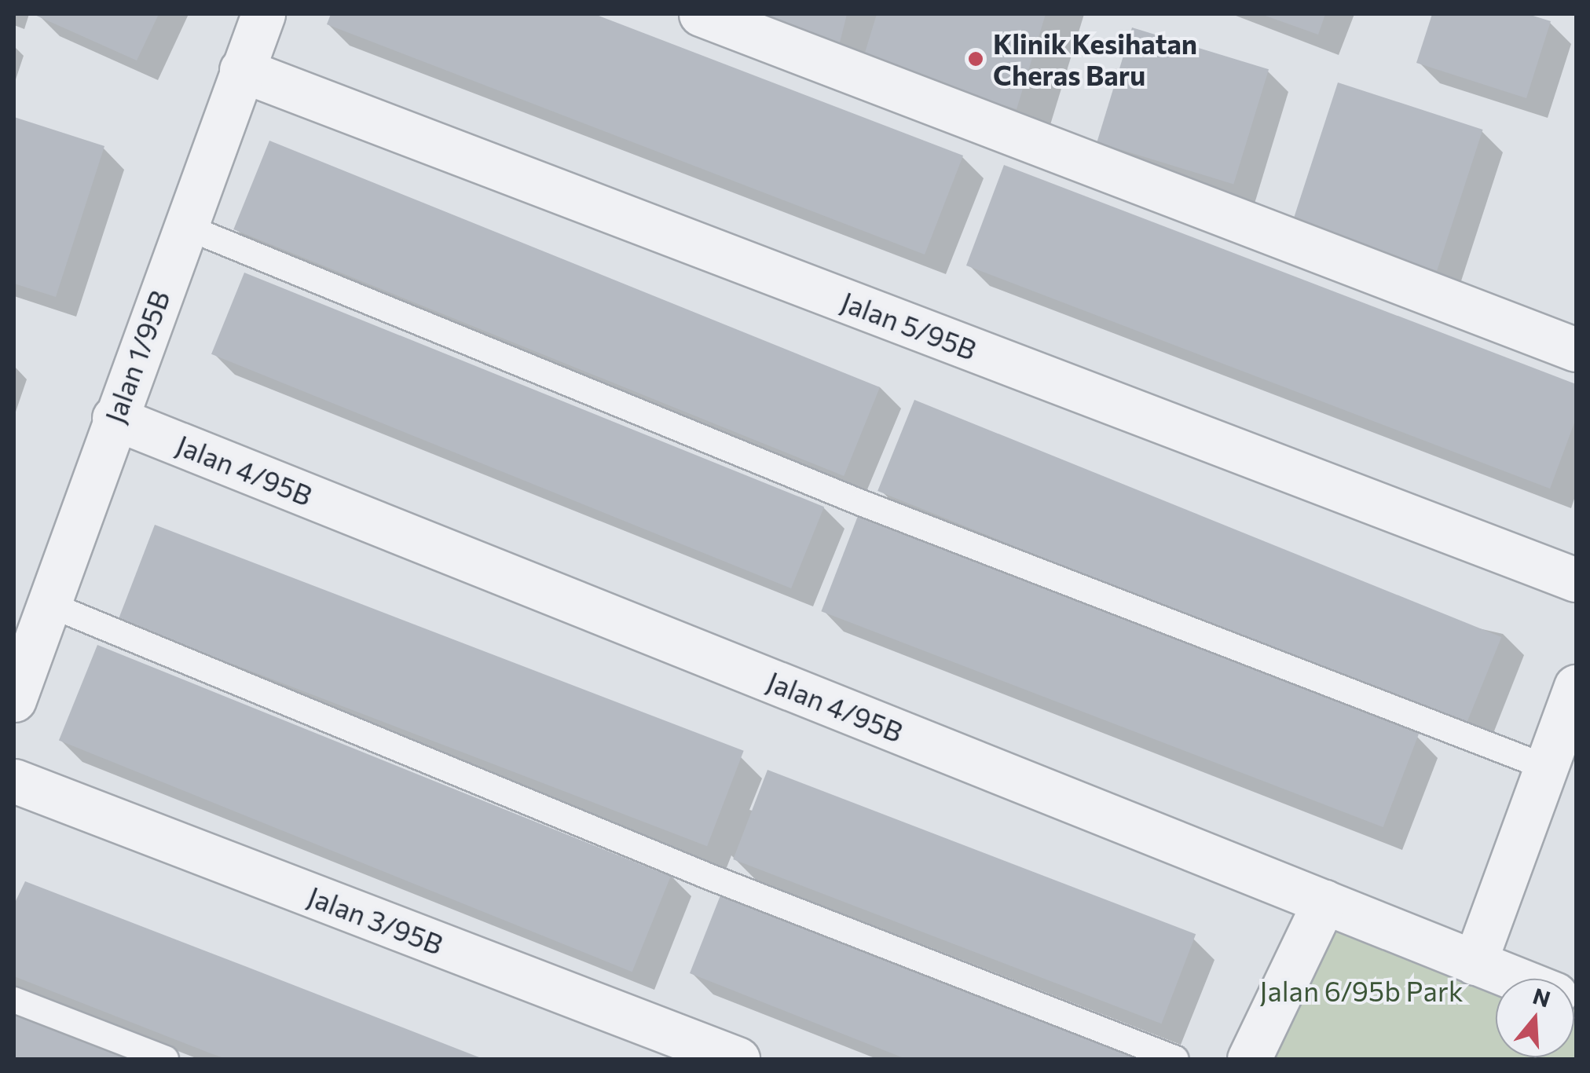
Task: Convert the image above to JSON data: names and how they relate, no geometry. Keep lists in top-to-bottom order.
{
  "streets": {
    "street": [
      "Jalan 5/95B",
      "Jalan 1/95B",
      "Jalan 4/95B",
      "Jalan 3/95B"
    ]
  },
  "crossings": [
    ["Jalan 5/95B", "Jalan 1/95B"],
    ["Jalan 1/95B", "Jalan 4/95B"]
  ],
  "parks": ["Jalan 6/95b Park"],
  "places": ["Klinik Kesihatan Cheras Baru"],
  "north": "top"
}
